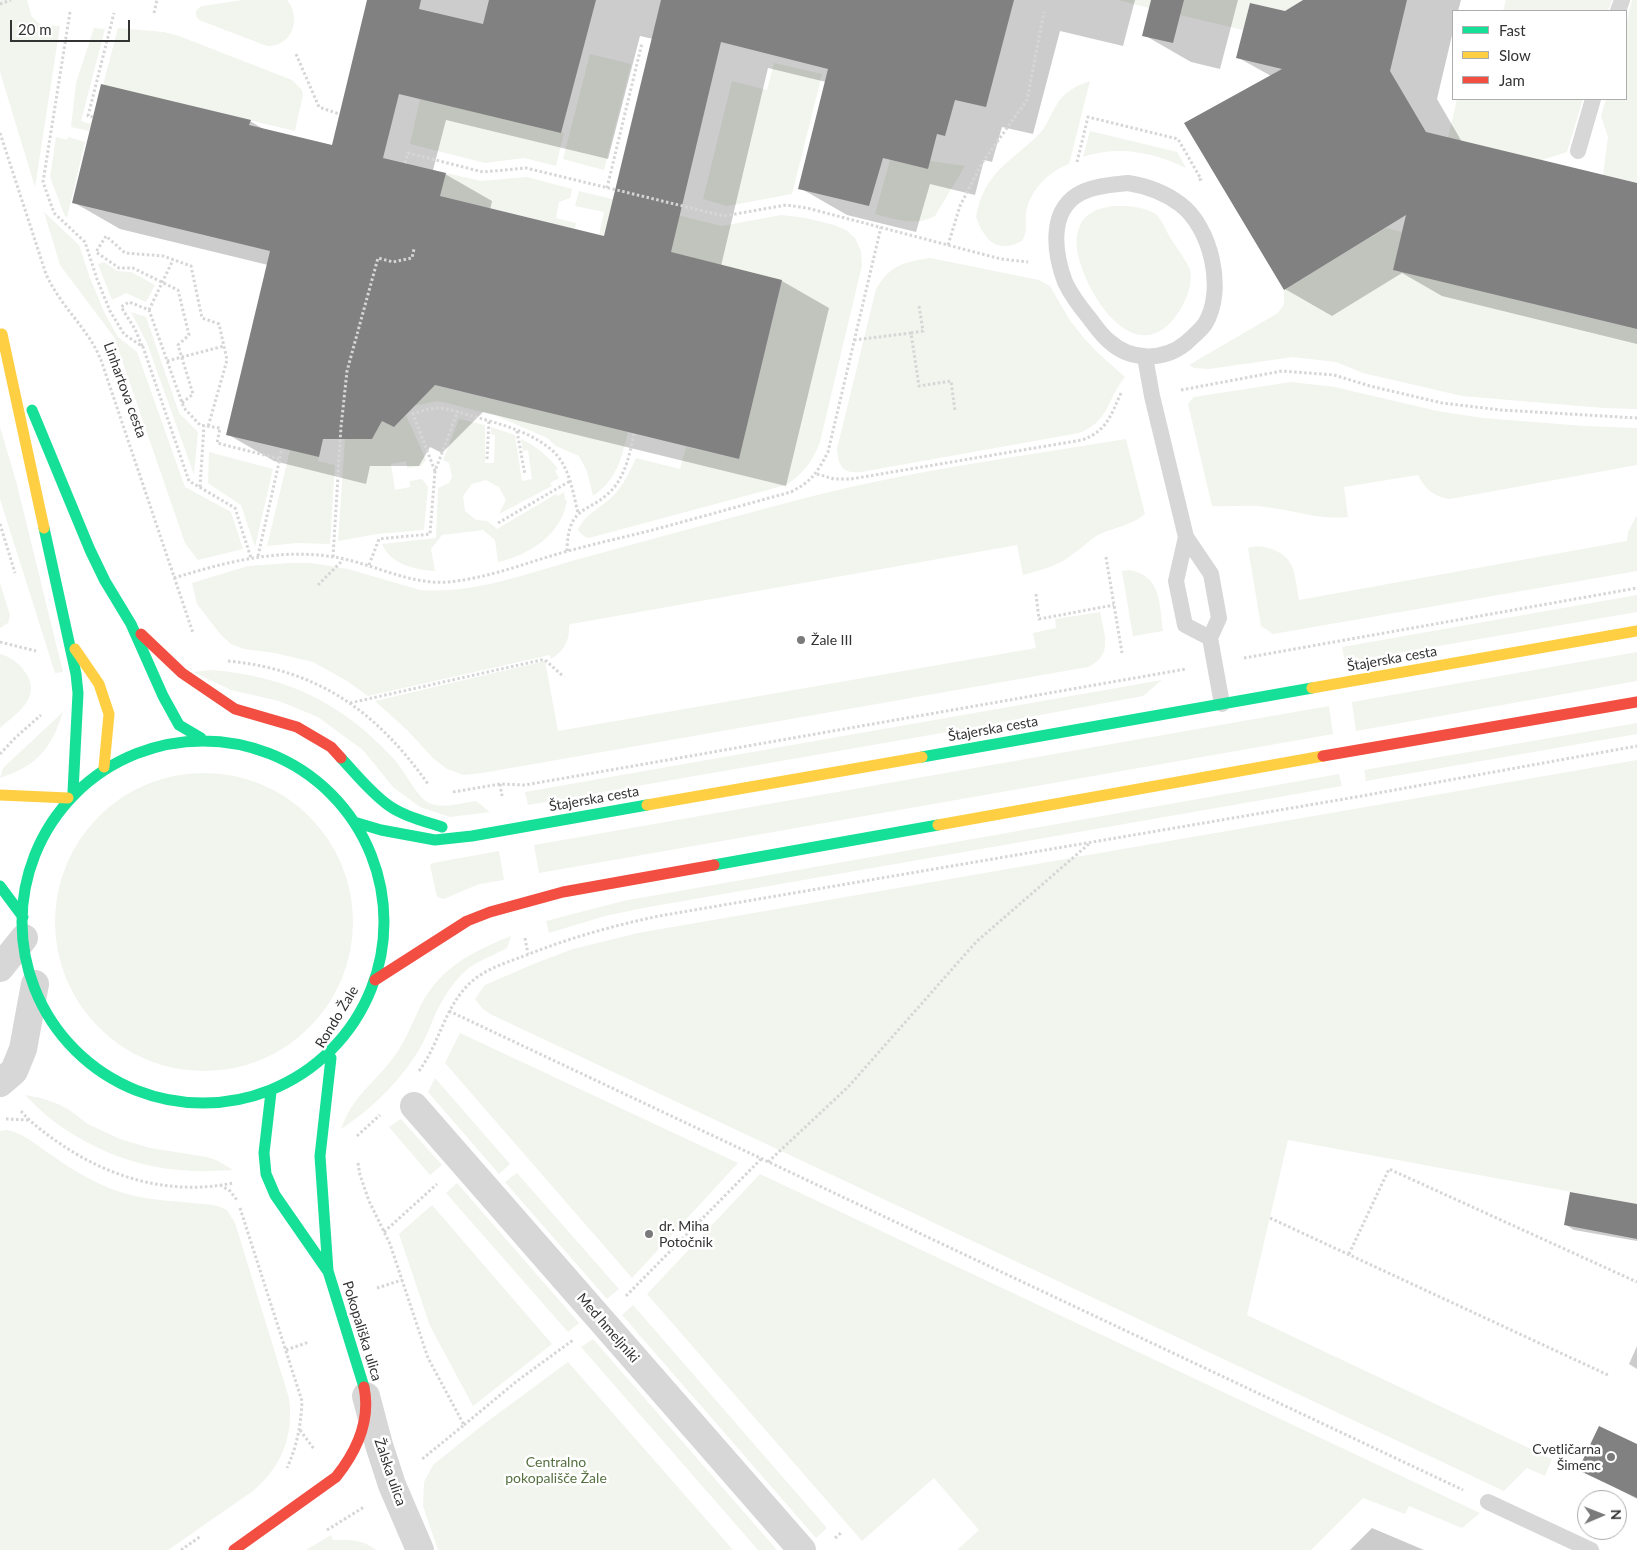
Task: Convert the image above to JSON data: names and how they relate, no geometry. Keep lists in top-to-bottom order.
{
  "streets": {
    "main road": ["Štajerska cesta", "Rondo Žale", "Pokopališka ulica"],
    "street": ["Med hmeljniki", "Žalska ulica"],
    "path": ["Linhartova cesta"]
  },
  "crossings": [
    ["Štajerska cesta", "Rondo Žale"],
    ["Rondo Žale", "Pokopališka ulica"],
    ["Pokopališka ulica", "Žalska ulica"]
  ],
  "parks": ["Centralno pokopališče Žale"],
  "places": ["Žale III", "dr. Miha Potočnik", "Cvetličarna Šimenc"],
  "legend": ["Fast", "Slow", "Jam"],
  "scale_bar": "20 m",
  "north": "right"
}
